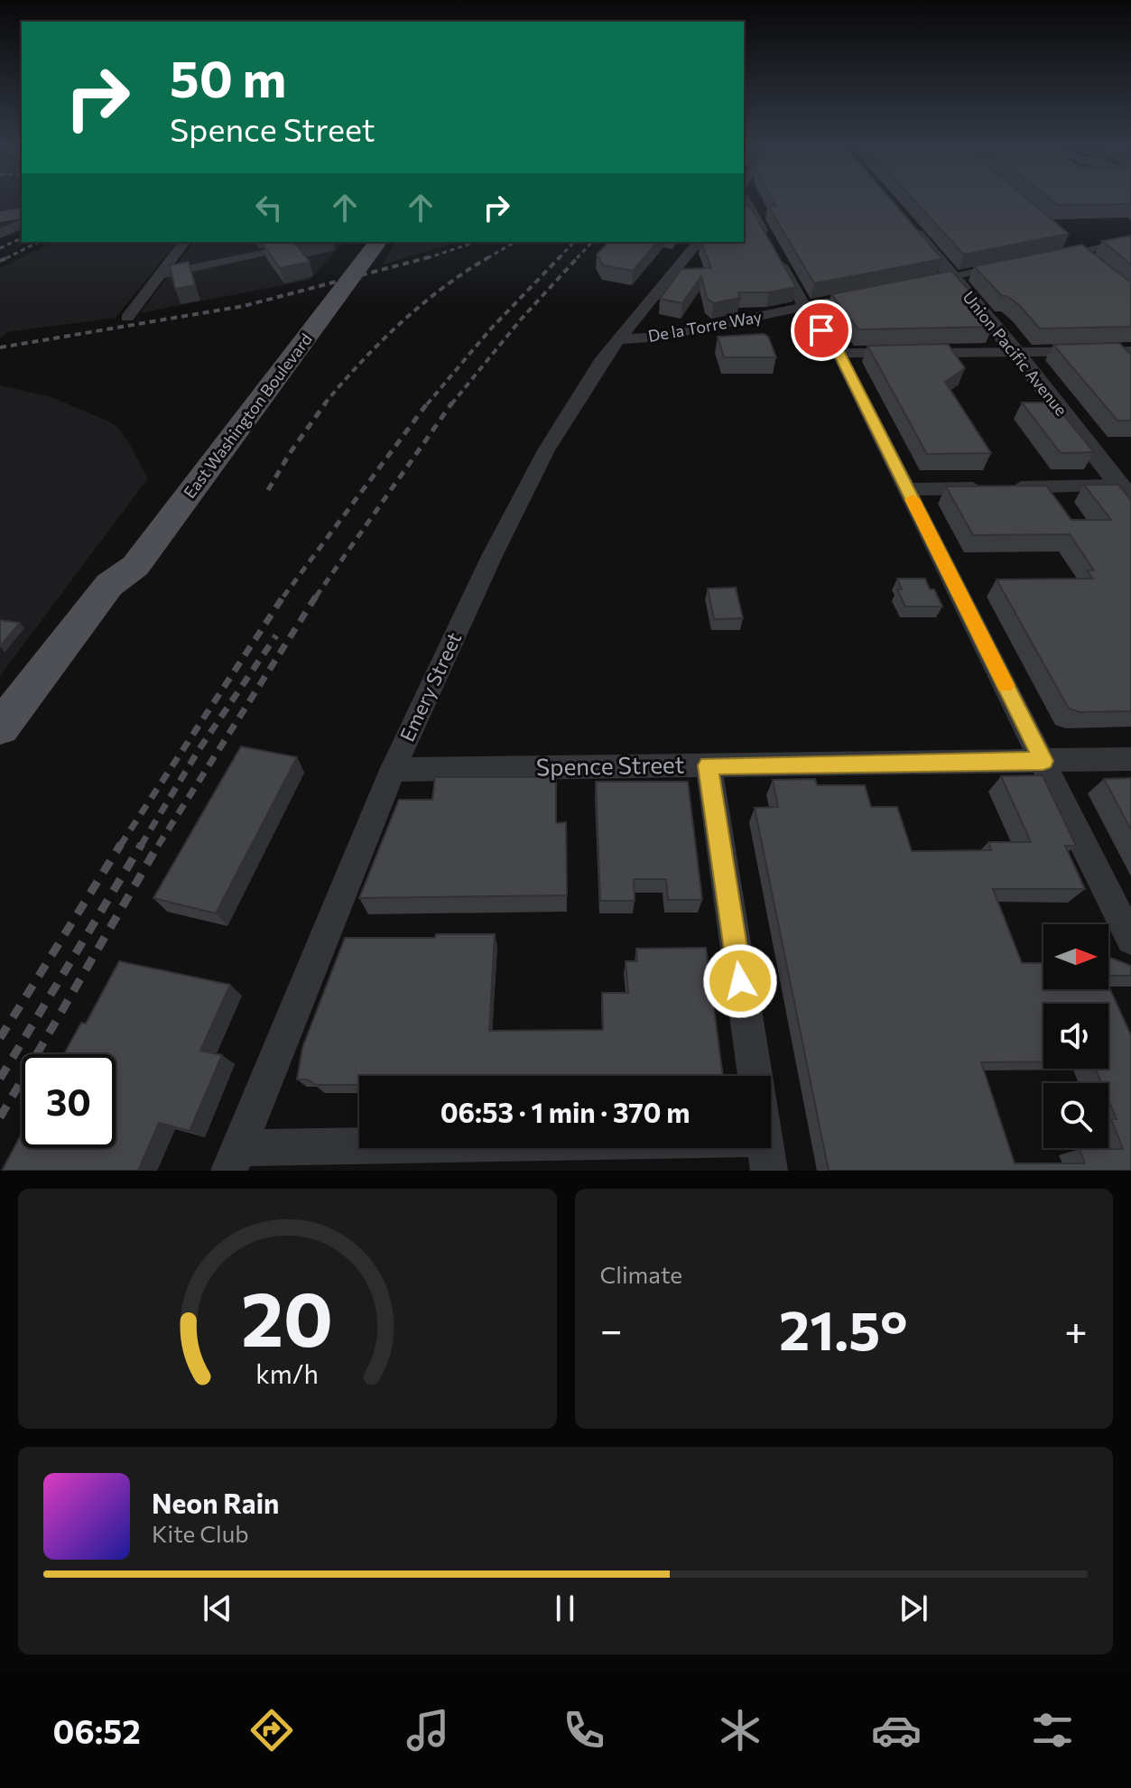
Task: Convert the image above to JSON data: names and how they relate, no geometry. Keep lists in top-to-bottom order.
{
  "streets": {
    "main road": ["East Washington Boulevard"],
    "street": [
      "De la Torre Way",
      "Union Pacific Avenue",
      "Emery Street",
      "Spence Street"
    ]
  },
  "crossings": [
    ["De la Torre Way", "Emery Street"],
    ["Emery Street", "Spence Street"]
  ],
  "north": "right",
  "page": {
    "turn": ["50 m", "Spence Street"],
    "limit": "30",
    "trip": "06:53 · 1 min · 370 m",
    "tile": "Climate",
    "heat": ["−", "21.5°", "+"],
    "song": ["Neon Rain", "Kite Club"],
    "tabs": "06:52",
    "gauge": ["20", "km/h"]
  }
}
